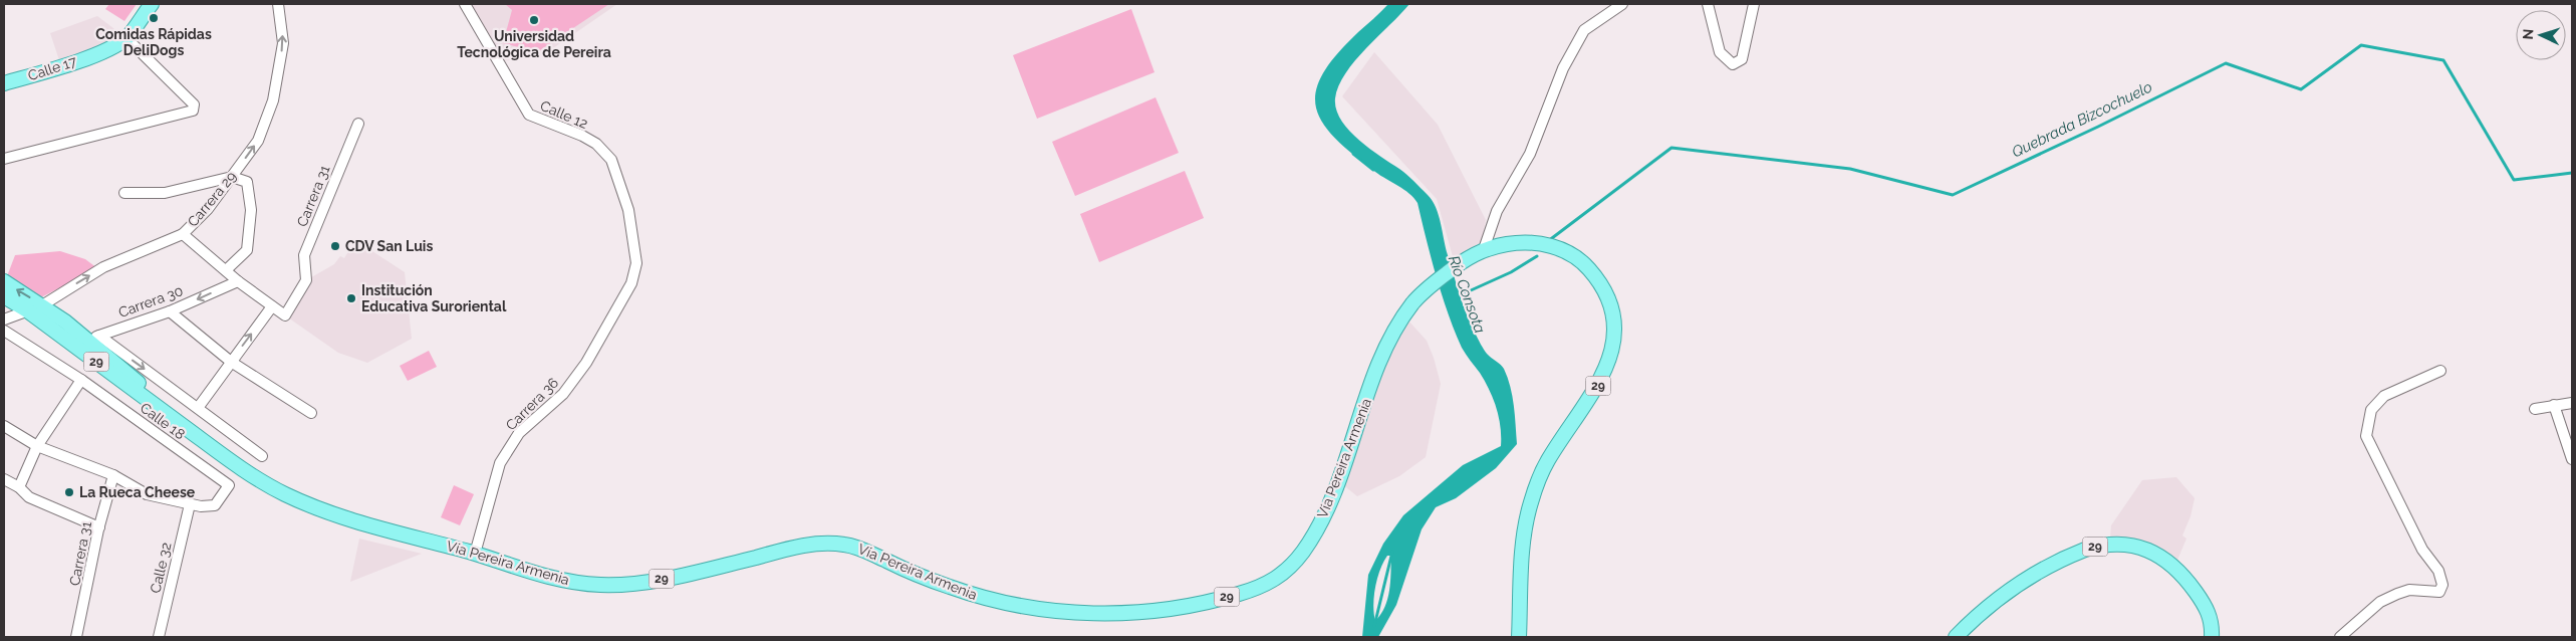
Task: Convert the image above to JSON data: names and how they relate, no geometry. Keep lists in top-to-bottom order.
{
  "streets": {
    "main road": ["Calle 17", "29", "Vía Pereira Armenia"],
    "street": [
      "Calle 12",
      "Carrera 31",
      "Carrera 29",
      "Carrera 30",
      "Carrera 36",
      "Calle 18",
      "Calle 32"
    ]
  },
  "crossings": [
    ["Calle 12", "Carrera 36"],
    ["Carrera 29", "Vía Pereira Armenia"],
    ["Carrera 30", "Vía Pereira Armenia"],
    ["29", "Vía Pereira Armenia"],
    ["Carrera 36", "Vía Pereira Armenia"],
    ["Calle 18", "Calle 32"]
  ],
  "one_way": ["Carrera 29", "Carrera 30"],
  "water": ["Quebrada Bizcochuelo", "Río Consota"],
  "places": [
    "Comidas Rápidas DeliDogs",
    "Universidad Tecnológica de Pereira",
    "CDV San Luis",
    "Institución Educativa Suroriental",
    "La Rueca Cheese"
  ],
  "north": "left"
}
